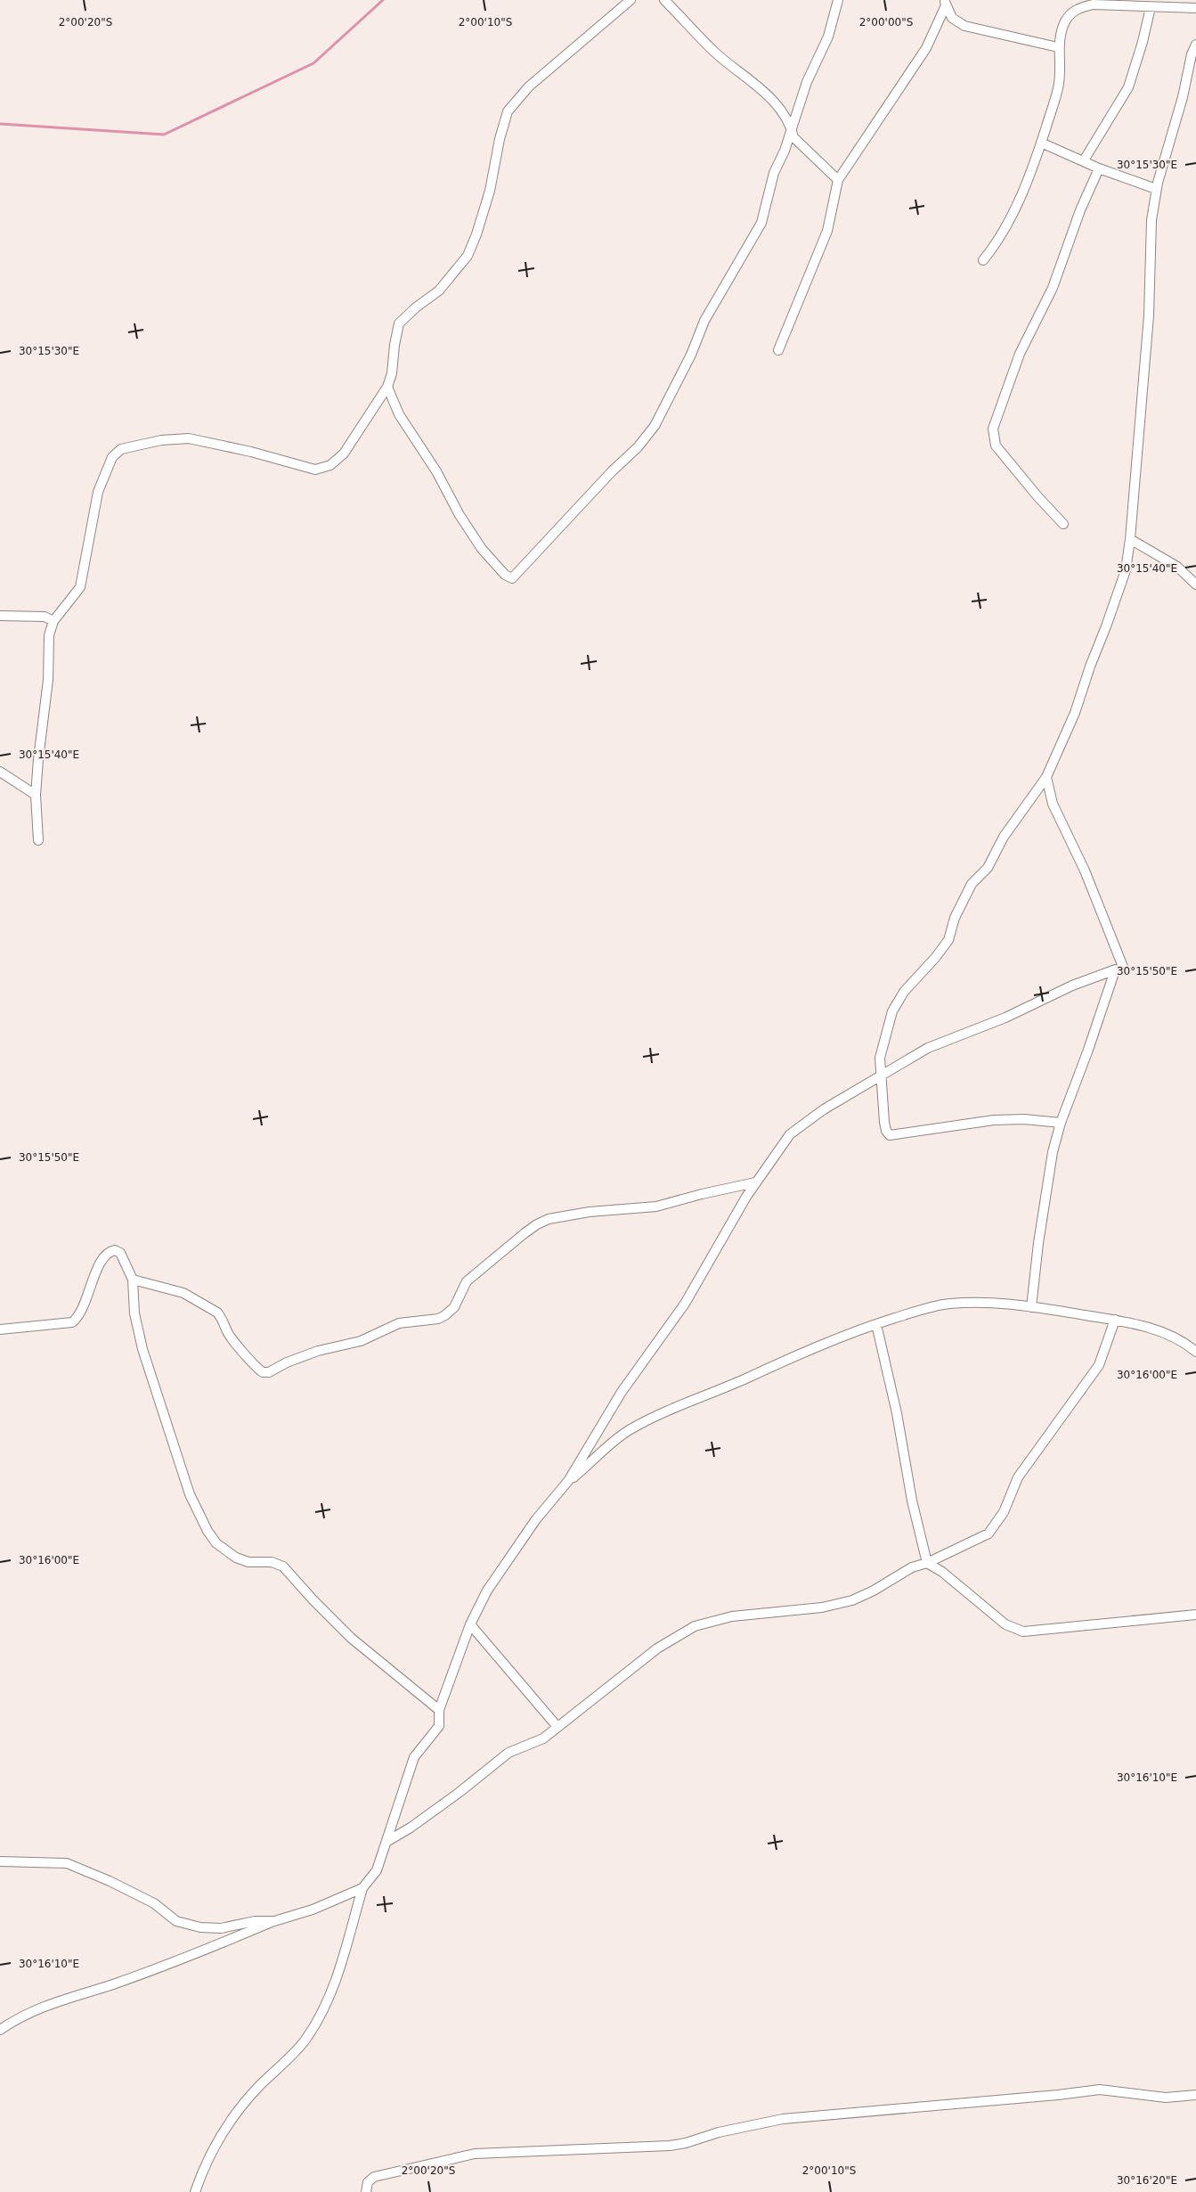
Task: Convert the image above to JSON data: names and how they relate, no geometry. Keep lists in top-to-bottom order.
{
  "coordinates": [
    "2°00'20\"S",
    "2°00'10\"S",
    "2°00'00\"S",
    "30°15'30\"E",
    "30°15'40\"E",
    "30°15'50\"E",
    "30°16'00\"E",
    "30°16'10\"E",
    "30°16'20\"E"
  ]
}
